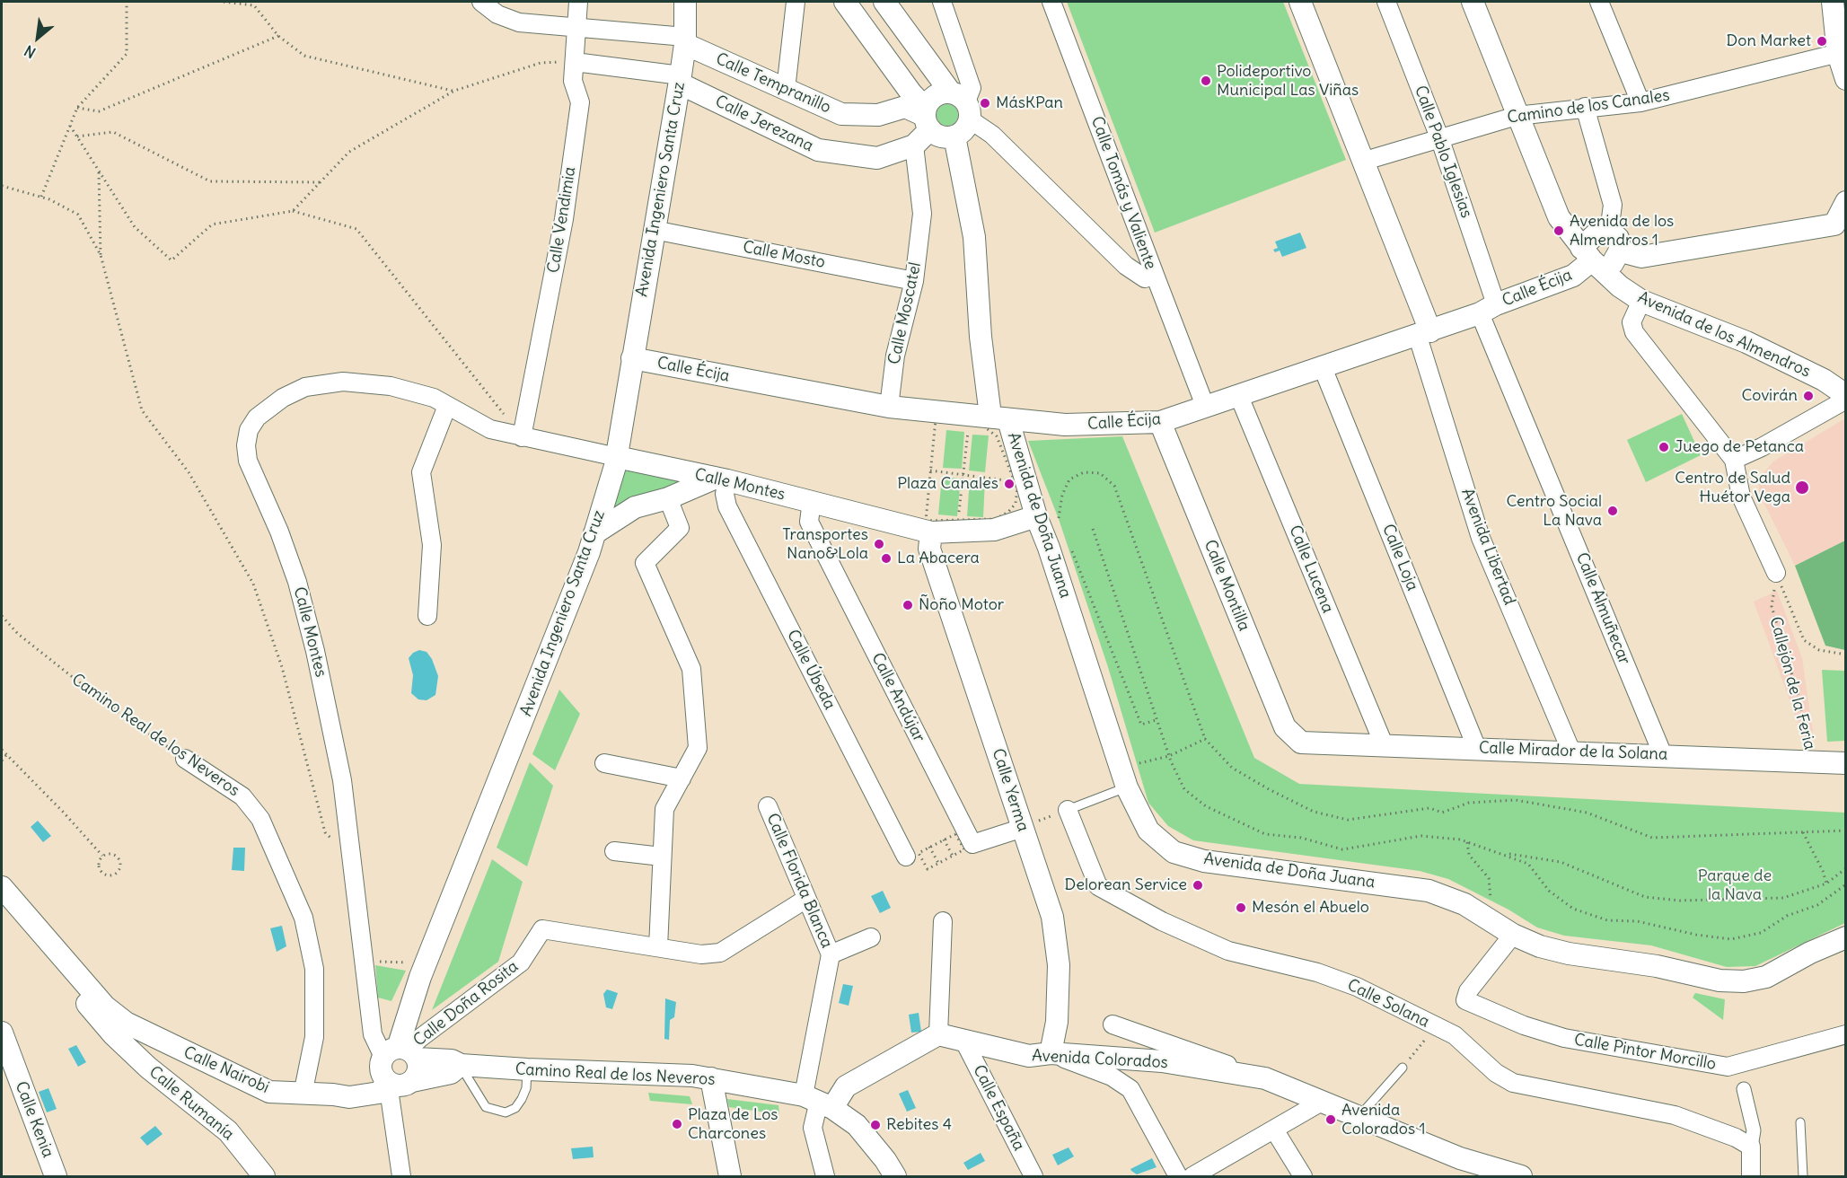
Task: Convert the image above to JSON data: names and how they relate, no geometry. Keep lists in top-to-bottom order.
{
  "streets": {
    "street": [
      "Calle Tempranillo",
      "Camino de los Canales",
      "Calle Jerezana",
      "Calle Pablo Iglesias",
      "Avenida Ingeniero Santa Cruz",
      "Calle Tomás y Valiente",
      "Calle Vendimia",
      "Calle Mosto",
      "Calle Écija",
      "Calle Moscatel",
      "Avenida de los Almendros",
      "Calle Montes",
      "Avenida de Doña Juana",
      "Avenida Libertad",
      "Calle Loja",
      "Calle Lucena",
      "Calle Montilla",
      "Calle Almuñecar",
      "Calle Úbeda",
      "Calle Andújar",
      "Camino Real de los Neveros",
      "Calle Mirador de la Solana",
      "Calle Yerma",
      "Calle Florida Blanca",
      "Calle Doña Rosita",
      "Calle Solana",
      "Calle Pintor Morcillo",
      "Avenida Colorados",
      "Calle Nairobi",
      "Calle Rumanía",
      "Calle España",
      "Calle Kenia"
    ],
    "path": ["Callejón de la Feria"]
  },
  "crossings": [
    ["Calle Tempranillo", "Avenida Ingeniero Santa Cruz"],
    ["Calle Tempranillo", "Calle Tomás y Valiente"],
    ["Calle Tempranillo", "Calle Vendimia"],
    ["Calle Tempranillo", "Avenida de Doña Juana"],
    ["Camino de los Canales", "Calle Pablo Iglesias"],
    ["Camino de los Canales", "Avenida de los Almendros"],
    ["Camino de los Canales", "Avenida Libertad"],
    ["Calle Jerezana", "Avenida Ingeniero Santa Cruz"],
    ["Calle Jerezana", "Calle Vendimia"],
    ["Calle Jerezana", "Calle Moscatel"],
    ["Calle Pablo Iglesias", "Calle Écija"],
    ["Calle Pablo Iglesias", "Calle Almuñecar"],
    ["Avenida Ingeniero Santa Cruz", "Calle Mosto"],
    ["Avenida Ingeniero Santa Cruz", "Calle Écija"],
    ["Avenida Ingeniero Santa Cruz", "Calle Montes"],
    ["Avenida Ingeniero Santa Cruz", "Camino Real de los Neveros"],
    ["Avenida Ingeniero Santa Cruz", "Calle Doña Rosita"],
    ["Avenida Ingeniero Santa Cruz", "Calle Nairobi"],
    ["Calle Tomás y Valiente", "Avenida de Doña Juana"],
    ["Calle Vendimia", "Calle Montes"],
    ["Calle Mosto", "Calle Moscatel"],
    ["Calle Écija", "Calle Moscatel"],
    ["Calle Écija", "Avenida de los Almendros"],
    ["Calle Écija", "Avenida de Doña Juana"],
    ["Calle Écija", "Avenida Libertad"],
    ["Calle Écija", "Calle Loja"],
    ["Calle Écija", "Calle Lucena"],
    ["Calle Écija", "Calle Montilla"],
    ["Calle Écija", "Calle Almuñecar"],
    ["Calle Montes", "Avenida de Doña Juana"],
    ["Calle Montes", "Calle Úbeda"],
    ["Calle Montes", "Calle Andújar"],
    ["Calle Montes", "Camino Real de los Neveros"],
    ["Calle Montes", "Calle Yerma"],
    ["Calle Montes", "Calle Doña Rosita"],
    ["Calle Montes", "Calle Nairobi"],
    ["Avenida de Doña Juana", "Calle Pintor Morcillo"],
    ["Avenida Libertad", "Calle Mirador de la Solana"],
    ["Calle Loja", "Calle Mirador de la Solana"],
    ["Calle Lucena", "Calle Mirador de la Solana"],
    ["Calle Montilla", "Calle Mirador de la Solana"],
    ["Calle Almuñecar", "Calle Mirador de la Solana"],
    ["Callejón de la Feria", "Calle Mirador de la Solana"],
    ["Calle Andújar", "Calle Yerma"],
    ["Camino Real de los Neveros", "Calle Florida Blanca"],
    ["Camino Real de los Neveros", "Calle Doña Rosita"],
    ["Camino Real de los Neveros", "Calle Nairobi"],
    ["Calle Yerma", "Avenida Colorados"],
    ["Calle Doña Rosita", "Calle Nairobi"],
    ["Avenida Colorados", "Calle España"],
    ["Calle Nairobi", "Calle Rumanía"]
  ],
  "parks": ["Parque de la Nava"],
  "places": [
    "Don Market",
    "Polideportivo Municipal Las Viñas",
    "MásKPan",
    "Avenida de los Almendros 1",
    "Covirán",
    "Juego de Petanca",
    "Plaza Canales",
    "Centro de Salud Huétor Vega",
    "Centro Social La Nava",
    "Transportes Nano&Lola",
    "La Abacera",
    "Ñoño Motor",
    "Delorean Service",
    "Mesón el Abuelo",
    "Avenida Colorados 1",
    "Plaza de Los Charcones",
    "Rebites 4"
  ],
  "north": "bottom left"
}
